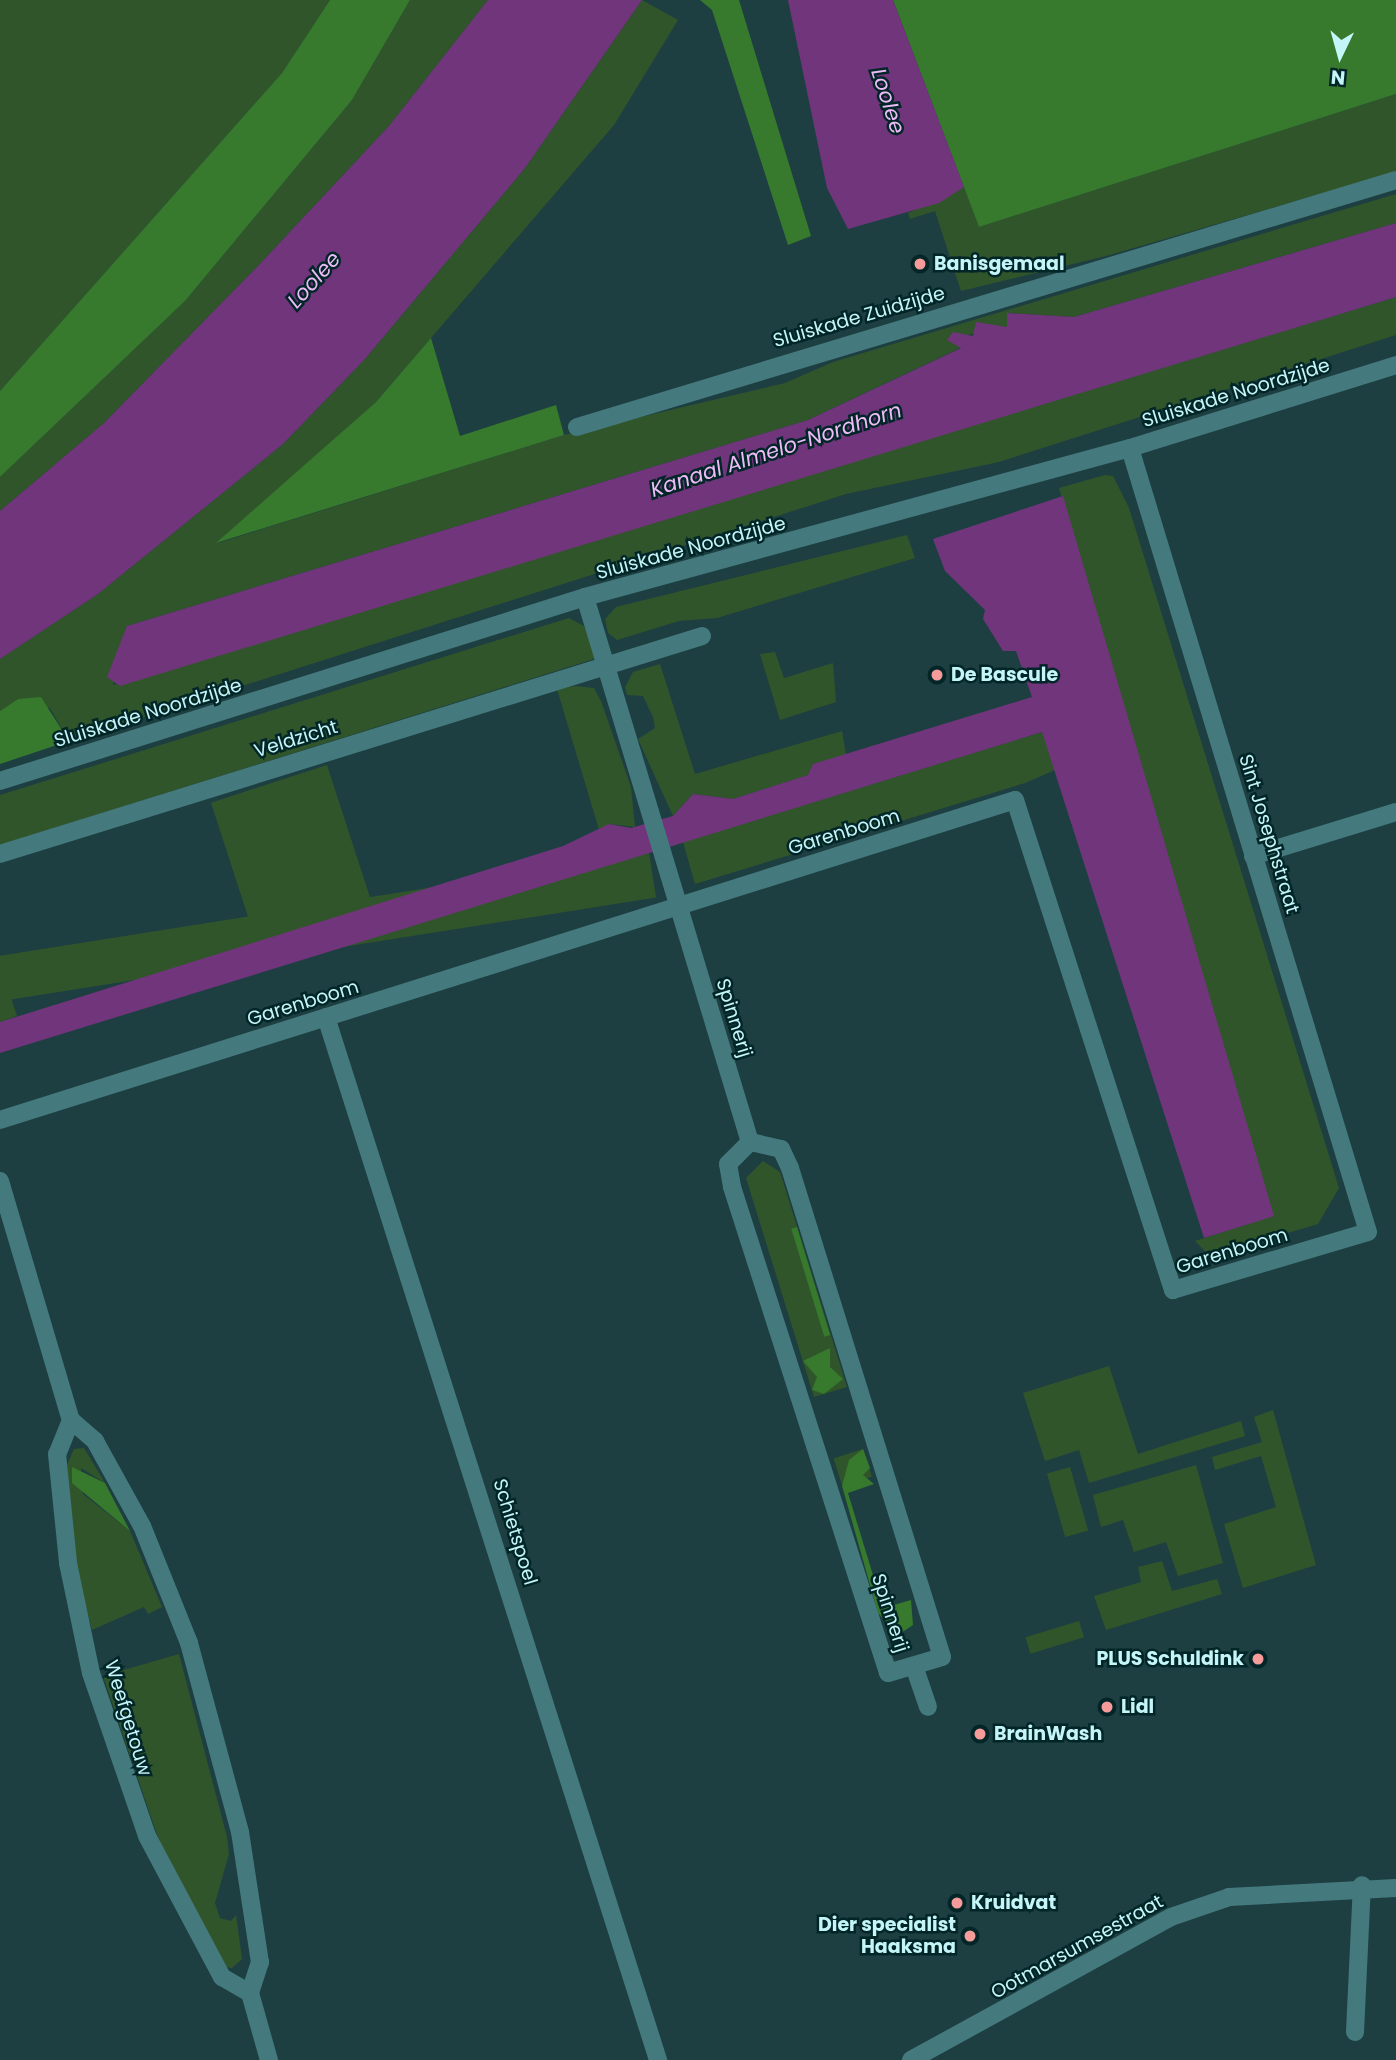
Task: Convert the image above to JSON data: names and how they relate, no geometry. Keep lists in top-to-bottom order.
{
  "streets": {
    "street": [
      "Sluiskade Zuidzijde",
      "Sluiskade Noordzijde",
      "Veldzicht",
      "Garenboom",
      "Sint Josephstraat",
      "Spinnerij",
      "Schietspoel",
      "Weefgetouw",
      "Ootmarsumsestraat"
    ]
  },
  "crossings": [
    ["Sluiskade Noordzijde", "Sint Josephstraat"],
    ["Garenboom", "Sint Josephstraat"],
    ["Garenboom", "Spinnerij"],
    ["Garenboom", "Schietspoel"]
  ],
  "water": ["Loolee", "Kanaal Almelo-Nordhorn"],
  "places": [
    "Banisgemaal",
    "De Bascule",
    "PLUS Schuldink",
    "Lidl",
    "BrainWash",
    "Kruidvat",
    "Dier specialist Haaksma"
  ],
  "north": "bottom"
}
